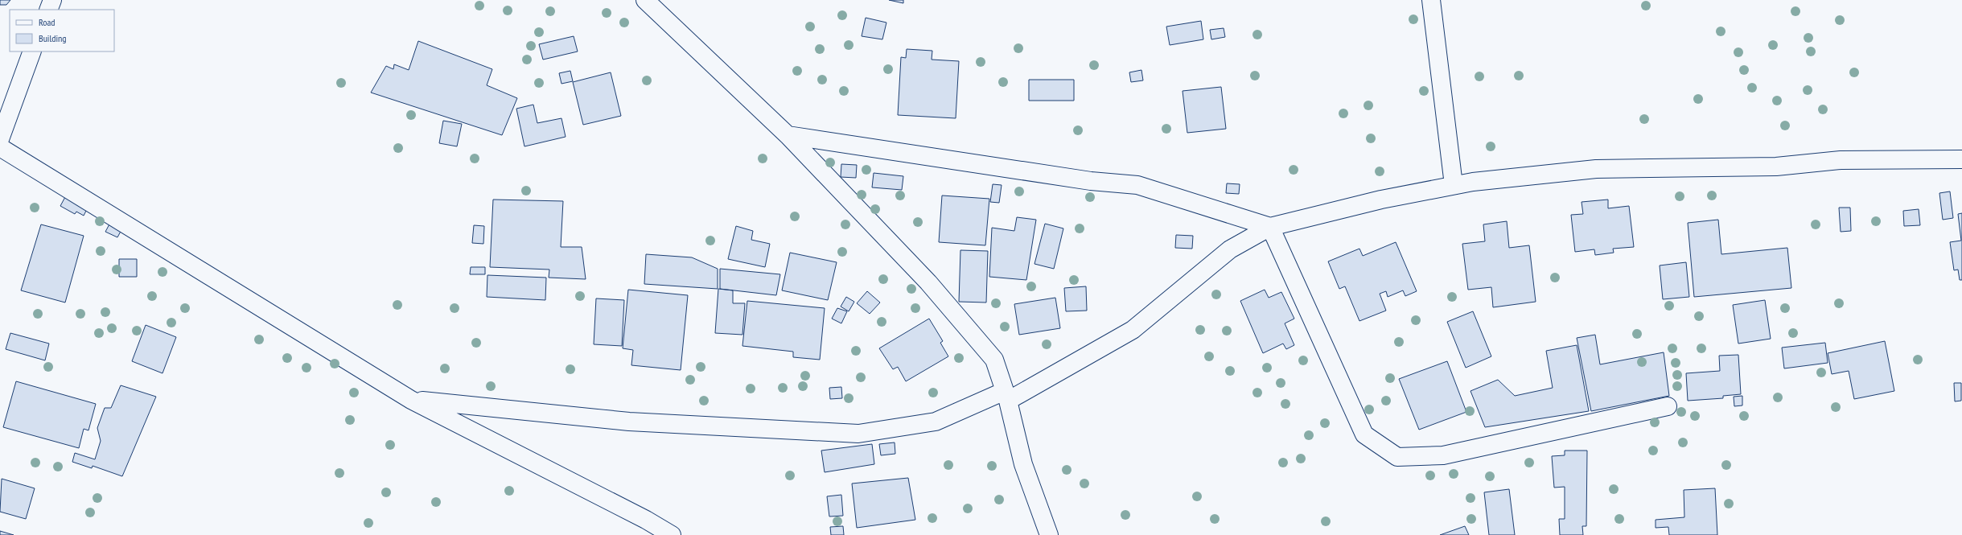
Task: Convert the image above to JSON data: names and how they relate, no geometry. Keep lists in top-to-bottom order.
{
  "legend": ["Road", "Building"]
}
